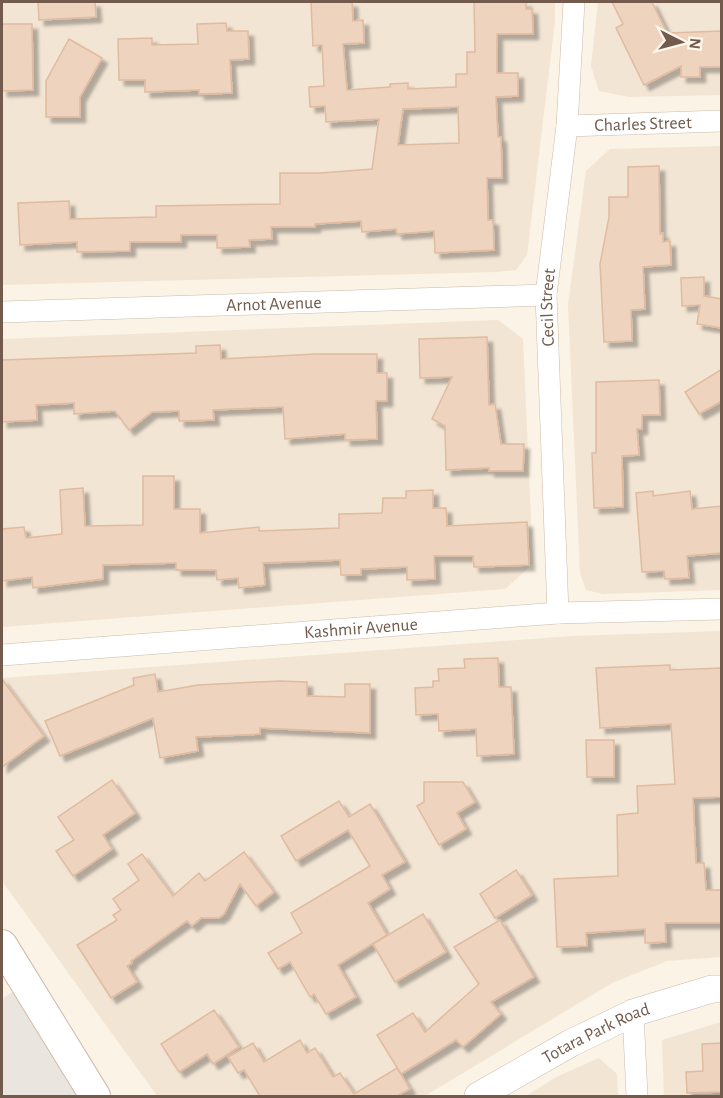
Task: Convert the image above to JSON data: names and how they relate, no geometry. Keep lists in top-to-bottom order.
{
  "streets": {
    "street": [
      "Charles Street",
      "Arnot Avenue",
      "Cecil Street",
      "Kashmir Avenue",
      "Totara Park Road"
    ]
  },
  "crossings": [
    ["Charles Street", "Cecil Street"],
    ["Arnot Avenue", "Cecil Street"],
    ["Cecil Street", "Kashmir Avenue"]
  ],
  "north": "right"
}
